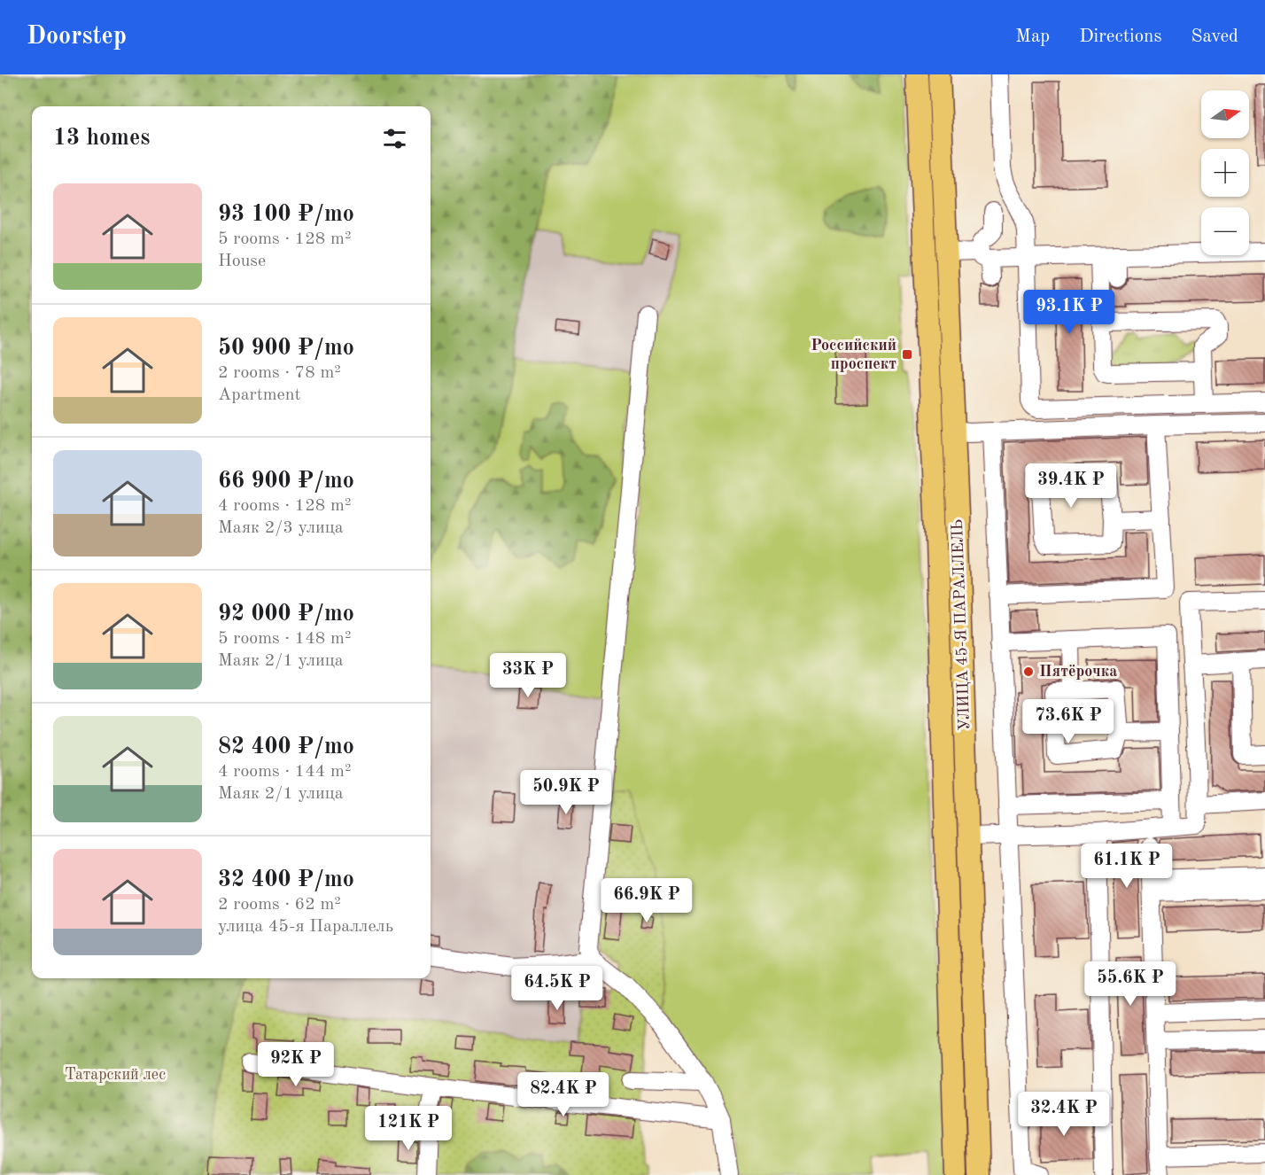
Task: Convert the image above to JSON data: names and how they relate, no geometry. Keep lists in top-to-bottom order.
{
  "streets": {
    "main road": ["УЛИЦА 45-Я ПАРАЛЛЕЛЬ"]
  },
  "parks": ["Татарский лес"],
  "places": {
    "transit": ["Российский проспект"],
    "other": ["Пятёрочка"]
  },
  "north": "right",
  "page": {
    "header": "Doorstep",
    "nav": ["Map", "Directions", "Saved"],
    "map_buttons": ["+", "−"],
    "heading": "13 homes",
    "list": [
      {
        "name": "93 100 ₽/mo",
        "note": "5 rooms · 128 m² · House"
      },
      {
        "name": "50 900 ₽/mo",
        "note": "2 rooms · 78 m² · Apartment"
      },
      {
        "name": "66 900 ₽/mo",
        "note": "4 rooms · 128 m² · Маяк 2/3 улица"
      },
      {
        "name": "92 000 ₽/mo",
        "note": "5 rooms · 148 m² · Маяк 2/1 улица"
      },
      {
        "name": "82 400 ₽/mo",
        "note": "4 rooms · 144 m² · Маяк 2/1 улица"
      },
      {
        "name": "32 400 ₽/mo",
        "note": "2 rooms · 62 m² · улица 45-я Параллель"
      }
    ],
    "price": [
      "93.1K ₽",
      "39.4K ₽",
      "33K ₽",
      "73.6K ₽",
      "50.9K ₽",
      "61.1K ₽",
      "66.9K ₽",
      "55.6K ₽",
      "64.5K ₽",
      "92K ₽",
      "82.4K ₽",
      "32.4K ₽",
      "121K ₽"
    ]
  }
}
